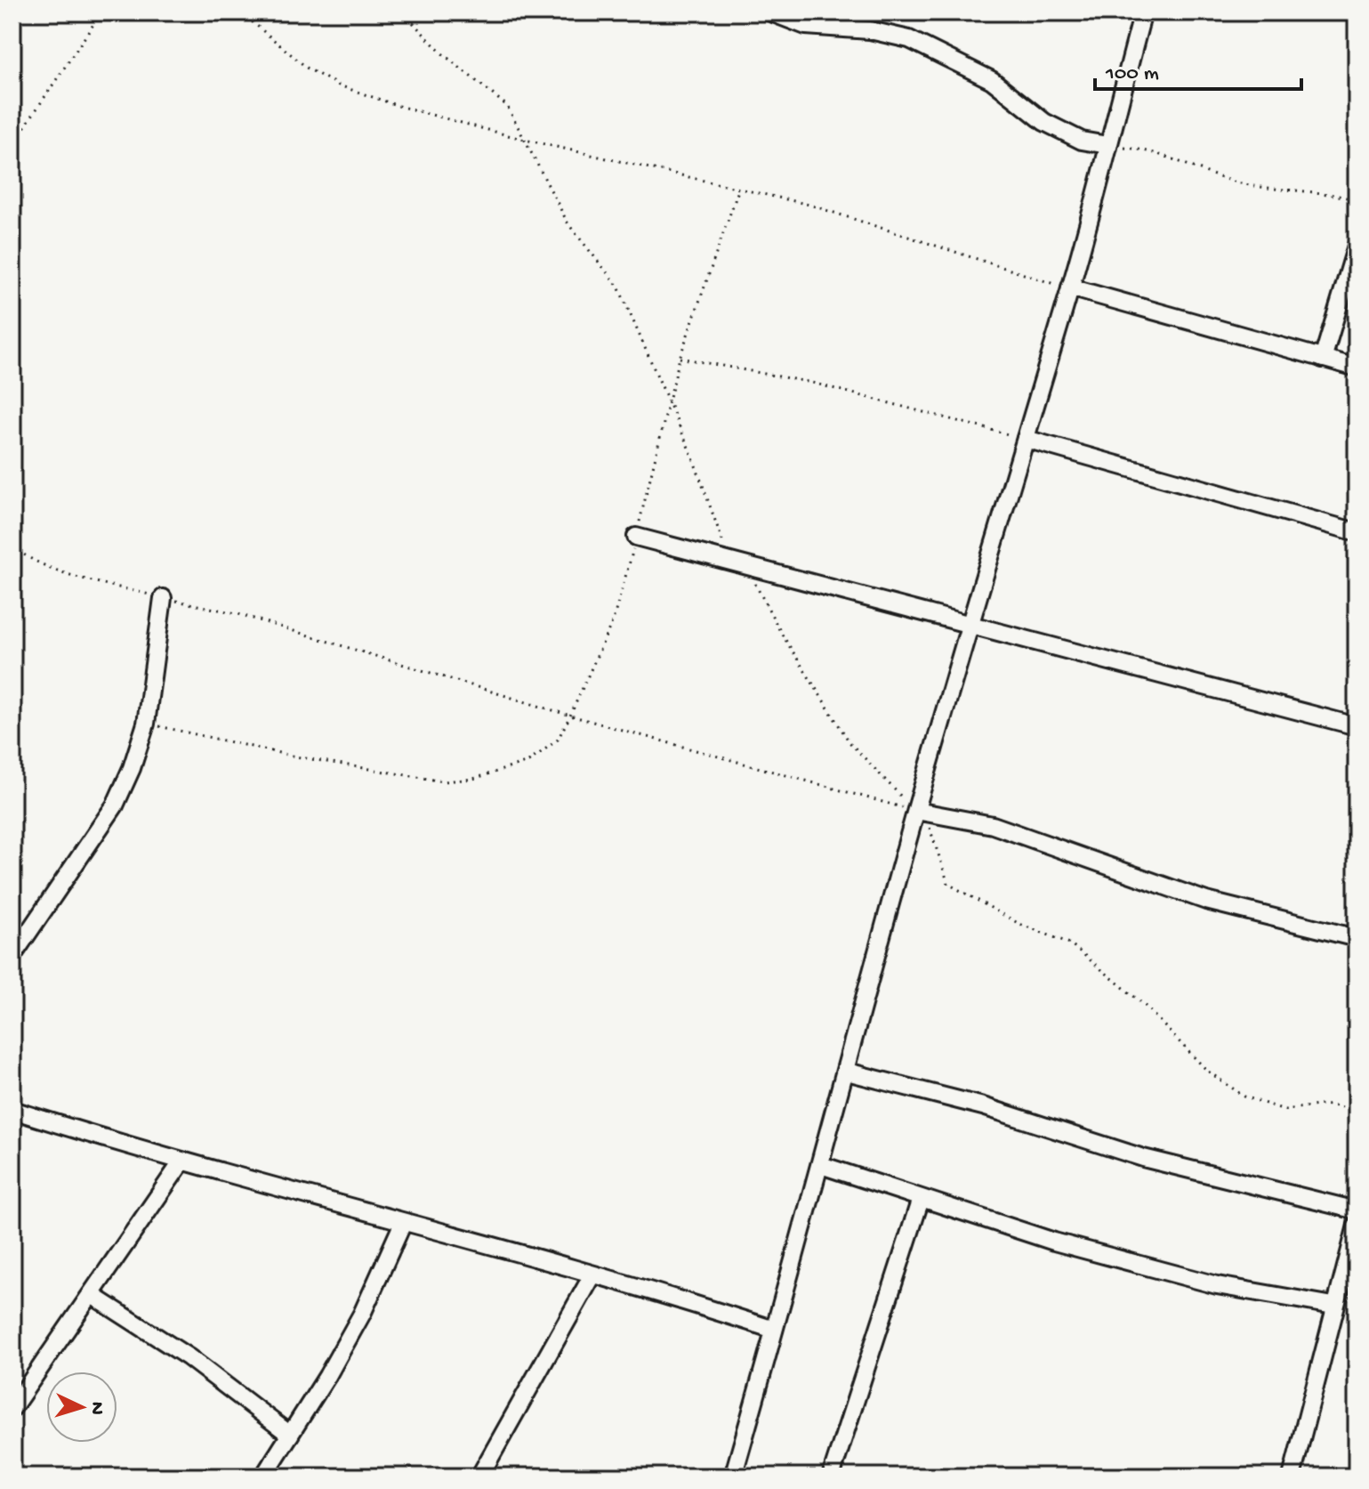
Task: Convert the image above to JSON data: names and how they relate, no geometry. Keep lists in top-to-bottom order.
{
  "scale_bar": "100 m",
  "north": "right"
}
